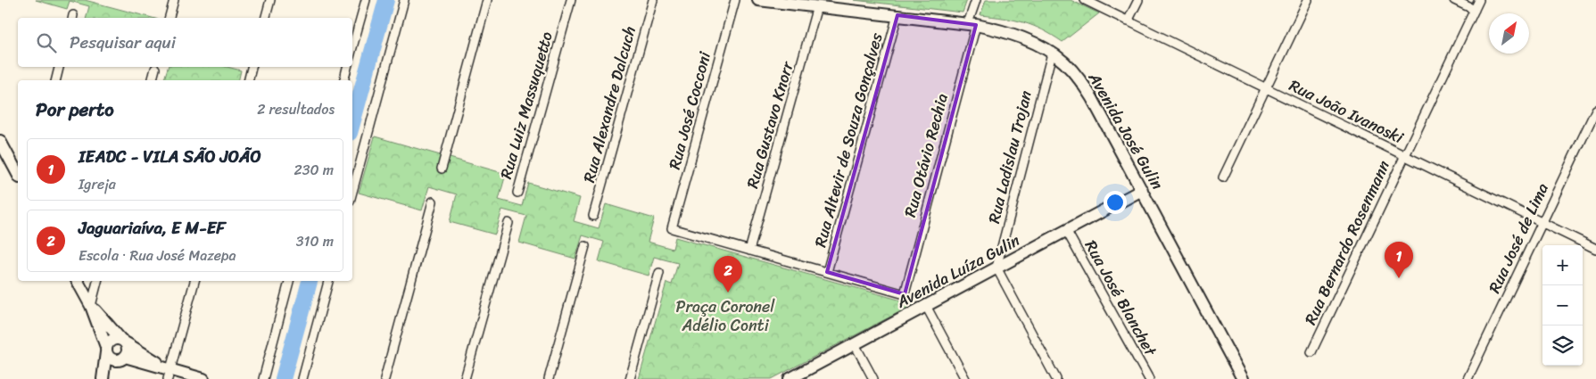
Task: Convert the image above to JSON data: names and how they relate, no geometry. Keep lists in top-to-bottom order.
{
  "streets": {
    "street": [
      "Rua Alexandre Dalcuch",
      "Rua Luiz Massuquetto",
      "Rua José Cocconi",
      "Rua João Ivanoski",
      "Rua Gustavo Knorr",
      "Avenida José Gulin",
      "Rua Altevir de Souza Gonçalves",
      "Rua Otávio Rechia",
      "Rua Ladislau Trojan",
      "Rua José de Lima",
      "Rua Bernardo Rosenmann",
      "Avenida Luíza Gulin",
      "Rua José Blanchet"
    ]
  },
  "crossings": [
    ["Rua José Cocconi", "Rua Gustavo Knorr"],
    ["Rua João Ivanoski", "Rua José de Lima"],
    ["Rua João Ivanoski", "Rua Bernardo Rosenmann"],
    ["Rua Gustavo Knorr", "Avenida José Gulin"],
    ["Avenida José Gulin", "Rua Altevir de Souza Gonçalves"],
    ["Avenida José Gulin", "Rua Otávio Rechia"],
    ["Avenida José Gulin", "Rua Ladislau Trojan"],
    ["Avenida José Gulin", "Avenida Luíza Gulin"],
    ["Rua Altevir de Souza Gonçalves", "Rua Otávio Rechia"],
    ["Rua Ladislau Trojan", "Avenida Luíza Gulin"],
    ["Avenida Luíza Gulin", "Rua José Blanchet"]
  ],
  "parks": ["Praça Coronel Adélio Conti"],
  "north": "top right",
  "page": {
    "search": "Pesquisar aqui",
    "heading": ["Por perto", "2 resultados"],
    "list": [
      {
        "mark": "1",
        "name": "IEADC - VILA SÃO JOÃO",
        "note": "Igreja",
        "value": "230 m"
      },
      {
        "mark": "2",
        "name": "Jaguariaíva, E M-EF",
        "note": "Escola · Rua José Mazepa",
        "value": "310 m"
      }
    ],
    "pins": ["1", "2"],
    "map_buttons": ["+", "−"]
  }
}
